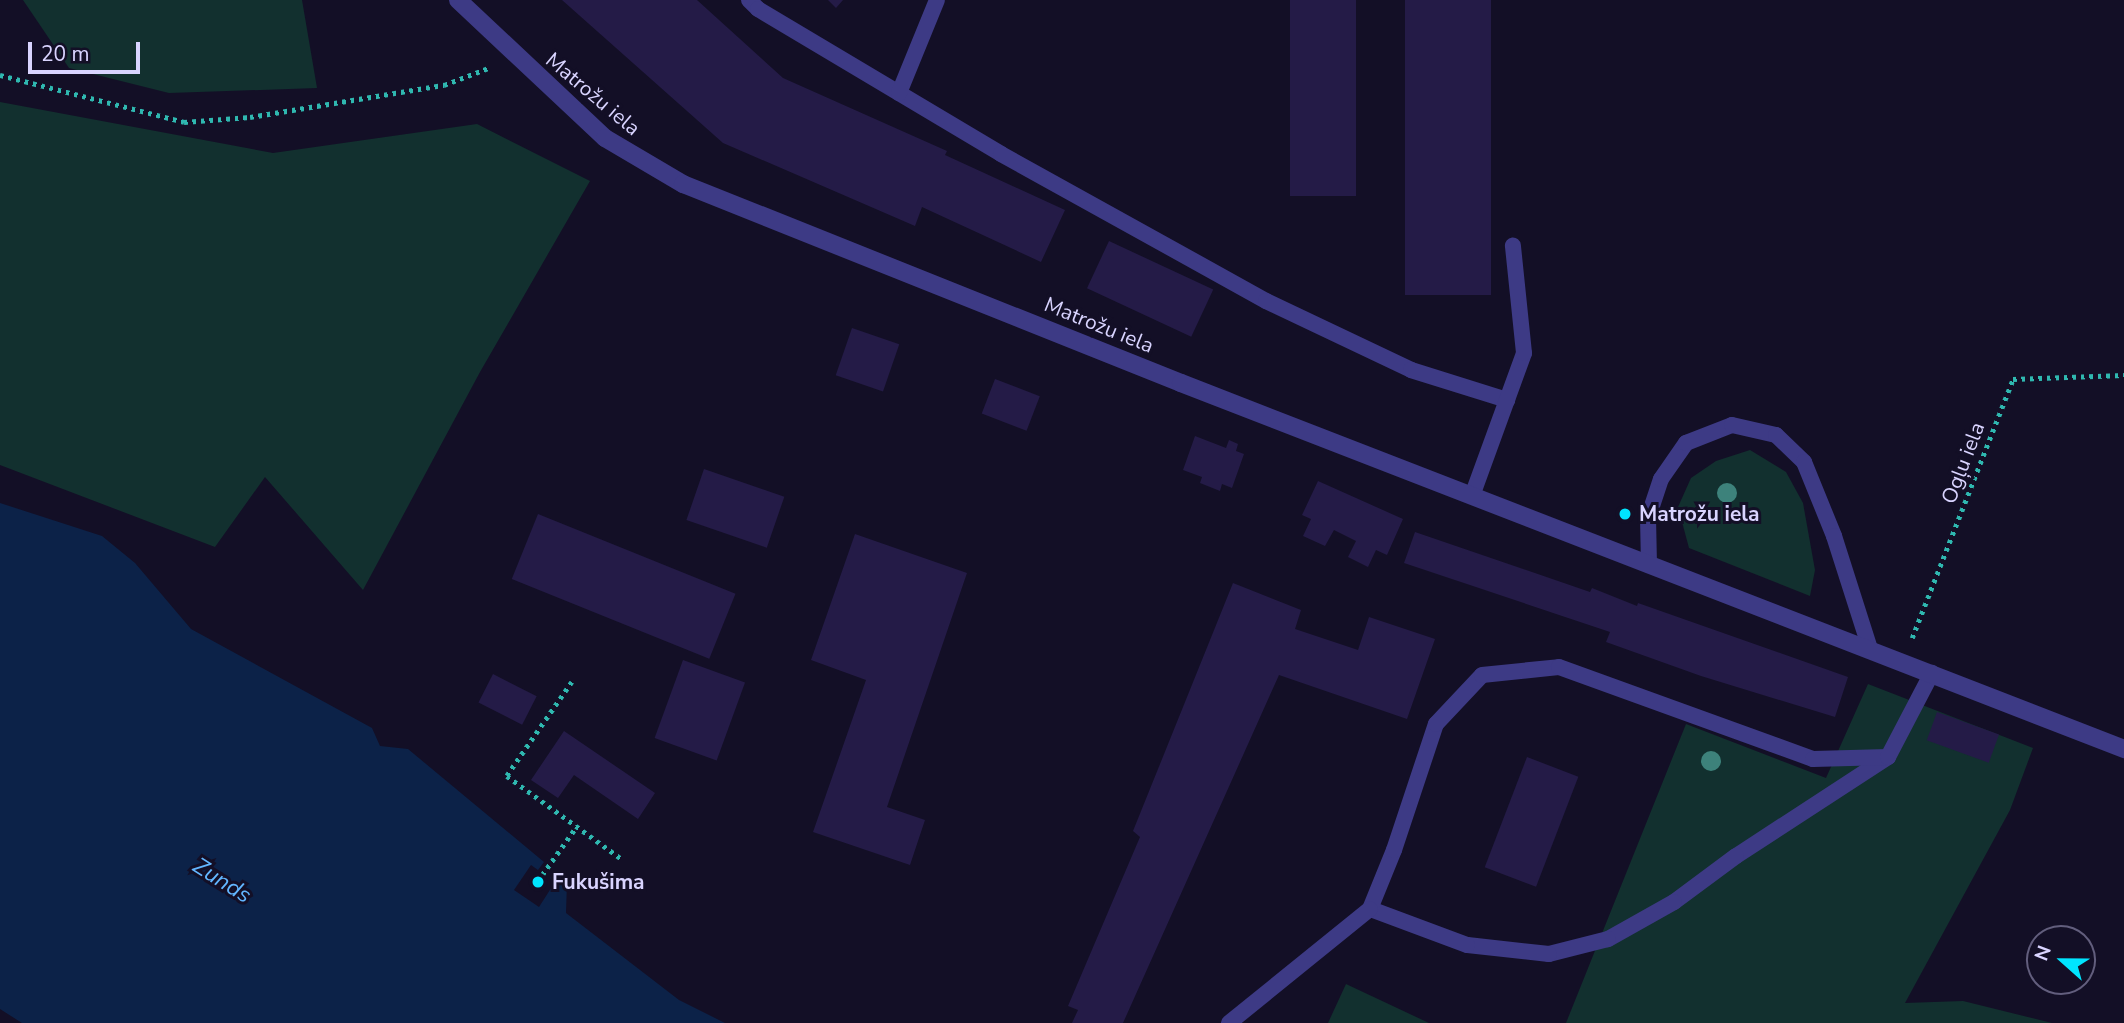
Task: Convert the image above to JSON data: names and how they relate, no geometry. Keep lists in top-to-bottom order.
{
  "streets": {
    "street": ["Matrožu iela"],
    "path": ["Ogļu iela"]
  },
  "crossings": [
    ["Matrožu iela", "Ogļu iela"]
  ],
  "water": ["Zunds"],
  "places": ["Matrožu iela", "Fukušima"],
  "scale_bar": "20 m",
  "north": "left"
}
